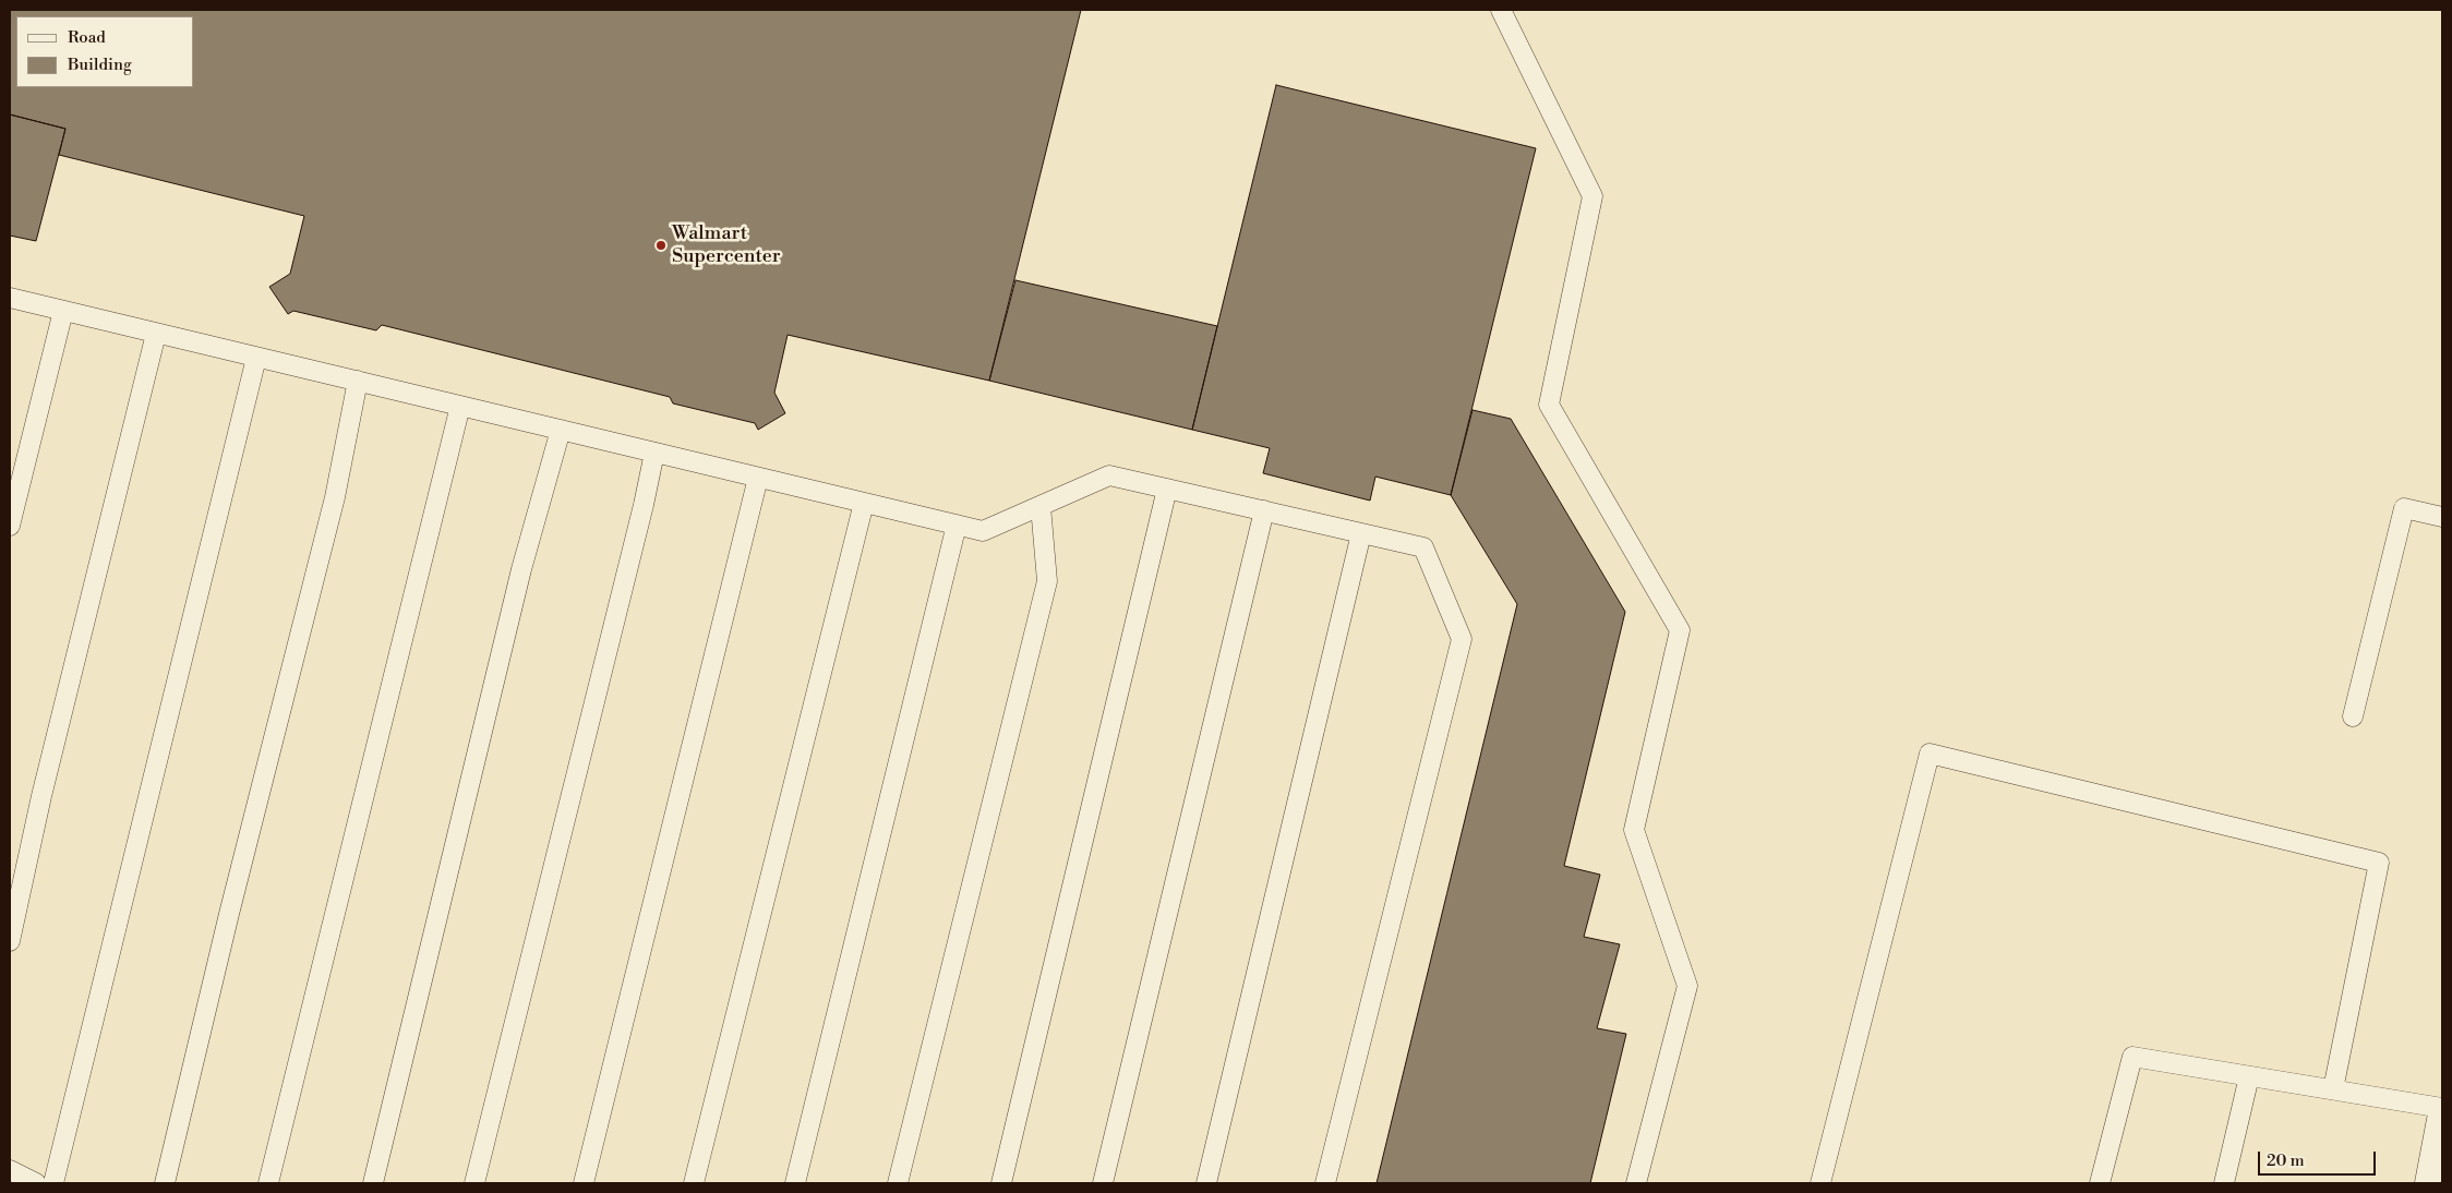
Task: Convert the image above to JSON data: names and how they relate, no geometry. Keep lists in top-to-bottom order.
{
  "places": ["Walmart Supercenter"],
  "legend": ["Road", "Building"],
  "scale_bar": "20 m"
}
